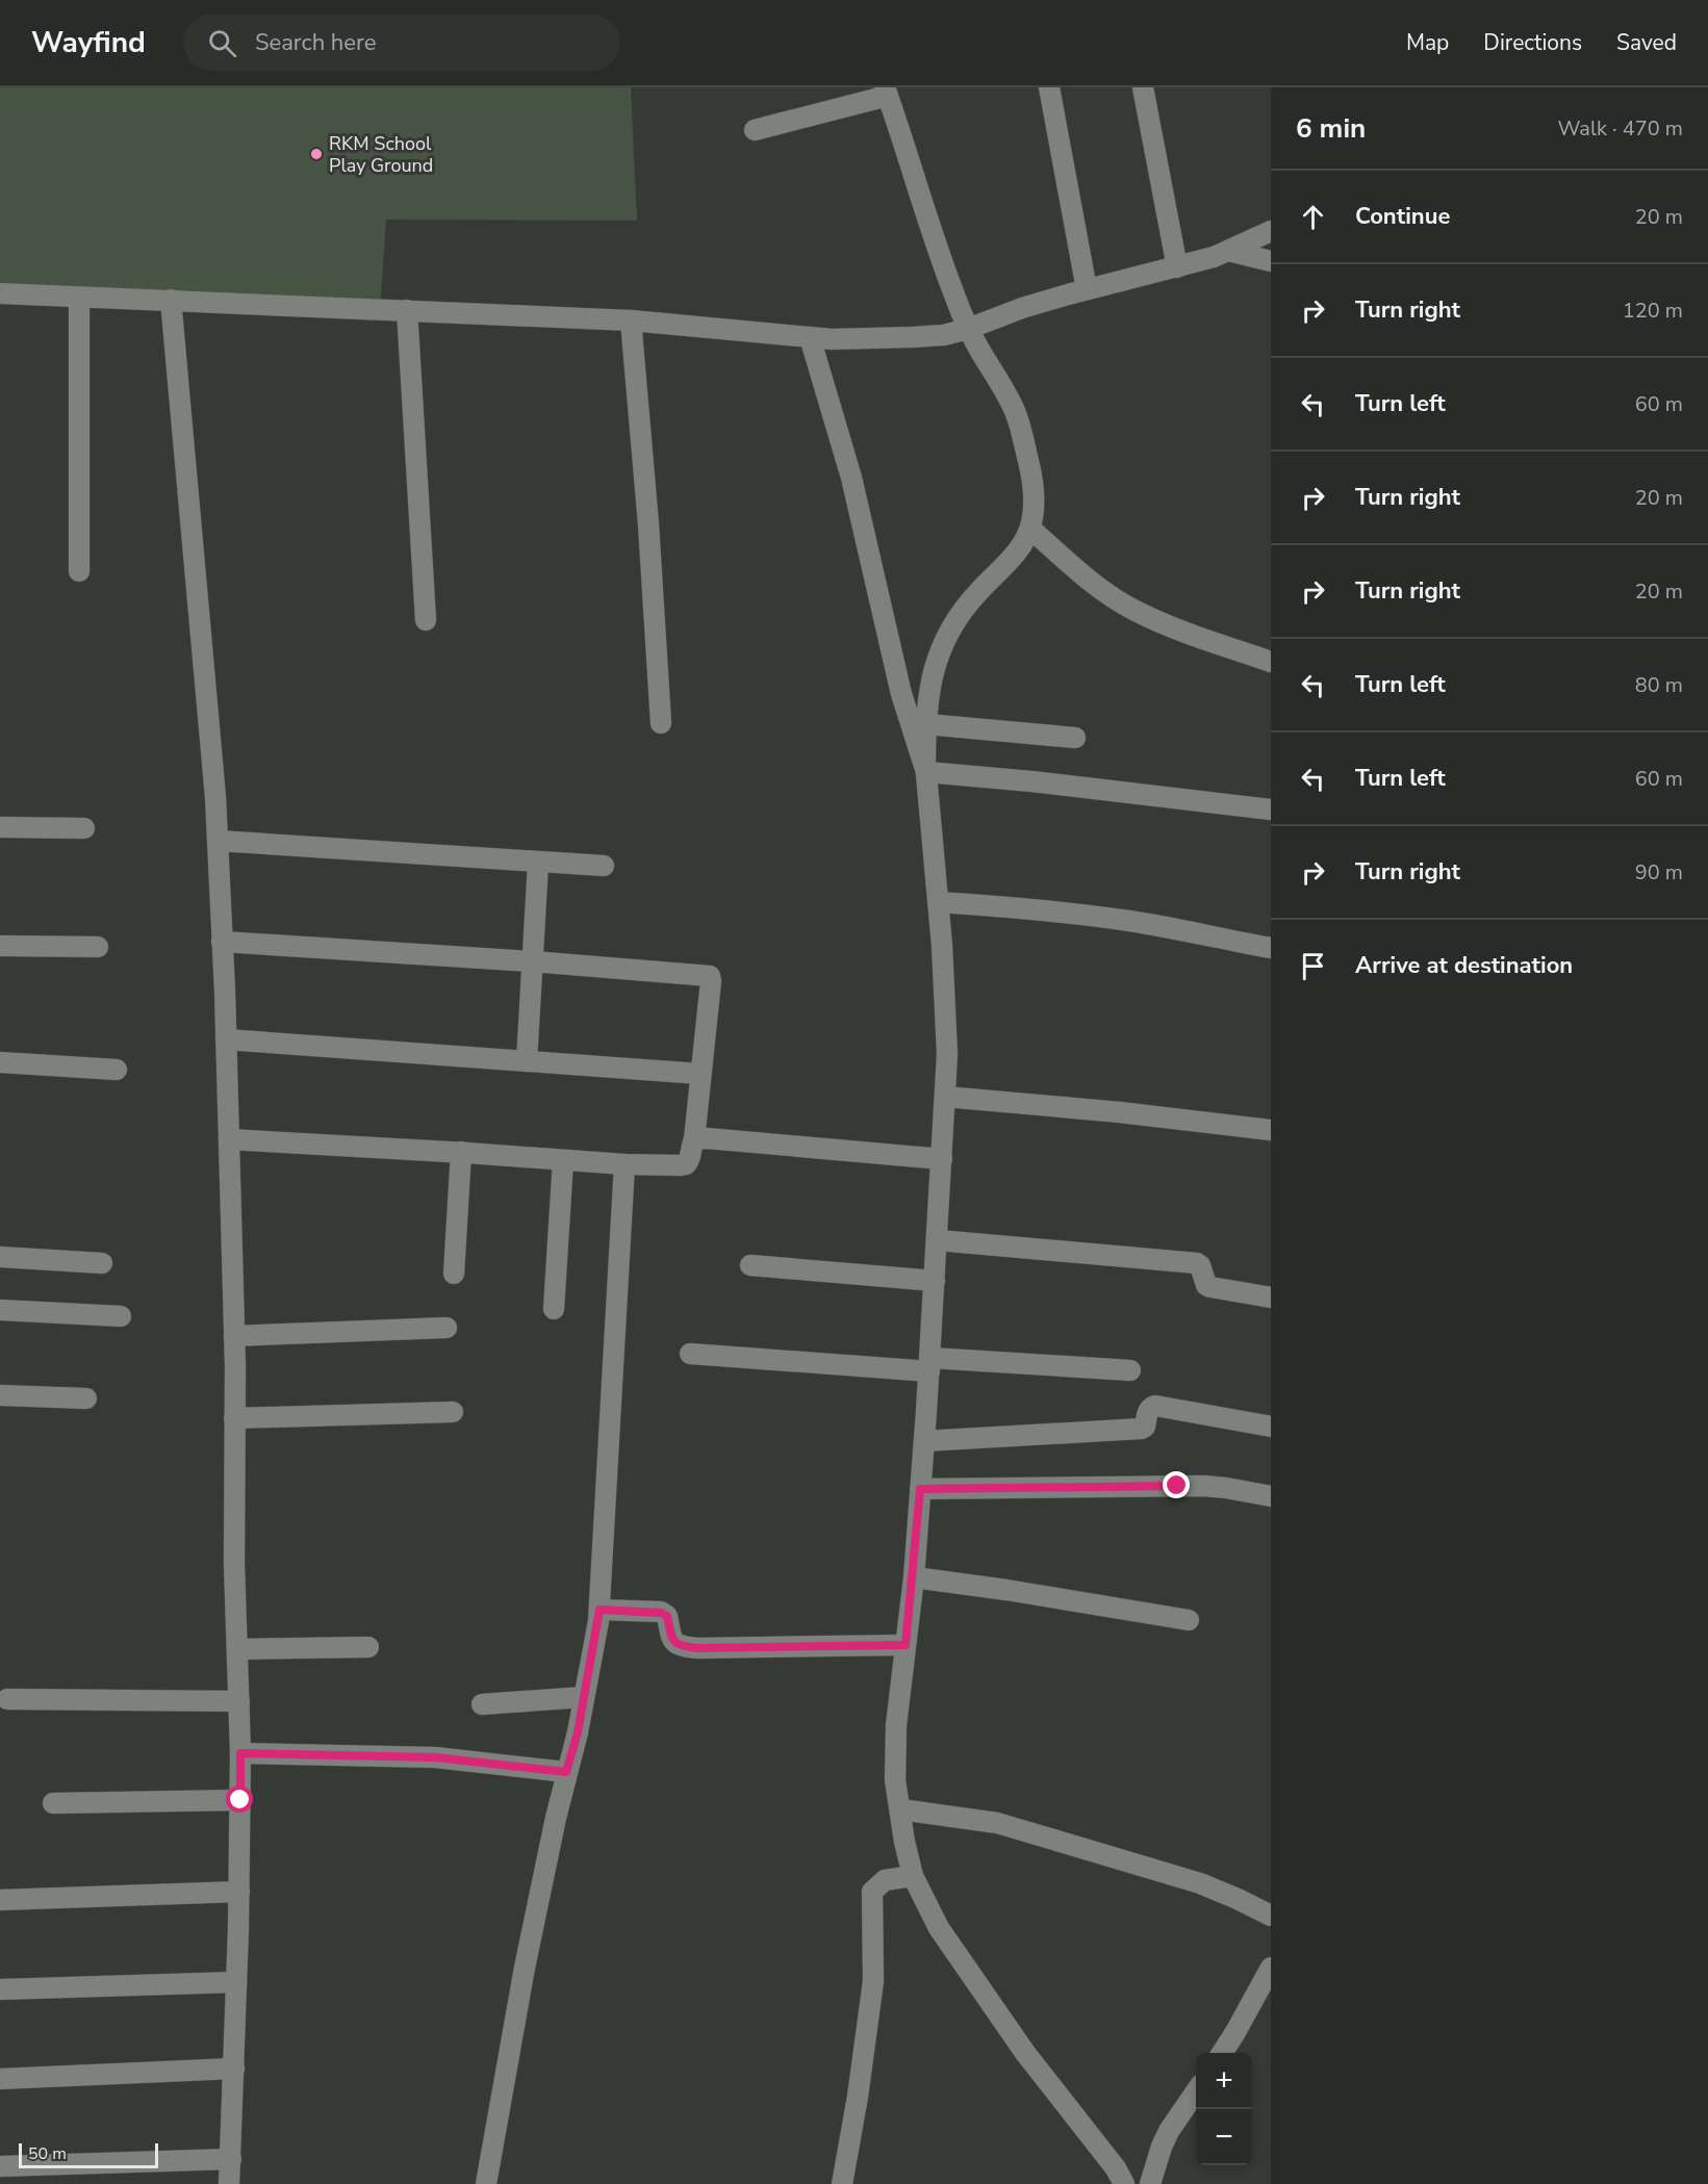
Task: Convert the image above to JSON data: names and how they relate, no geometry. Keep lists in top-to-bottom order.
{
  "places": ["RKM School Play Ground"],
  "scale_bar": "50 m",
  "page": {
    "header": "Wayfind",
    "search": "Search here",
    "nav": ["Map", "Directions", "Saved"],
    "heading": ["6 min", "Walk · 470 m"],
    "list": [
      ["Continue", "20 m"],
      ["Turn right", "120 m"],
      ["Turn left", "60 m"],
      ["Turn right", "20 m"],
      ["Turn right", "20 m"],
      ["Turn left", "80 m"],
      ["Turn left", "60 m"],
      ["Turn right", "90 m"],
      "Arrive at destination"
    ],
    "map_buttons": ["+", "−"],
    "scale": "50 m"
  }
}
